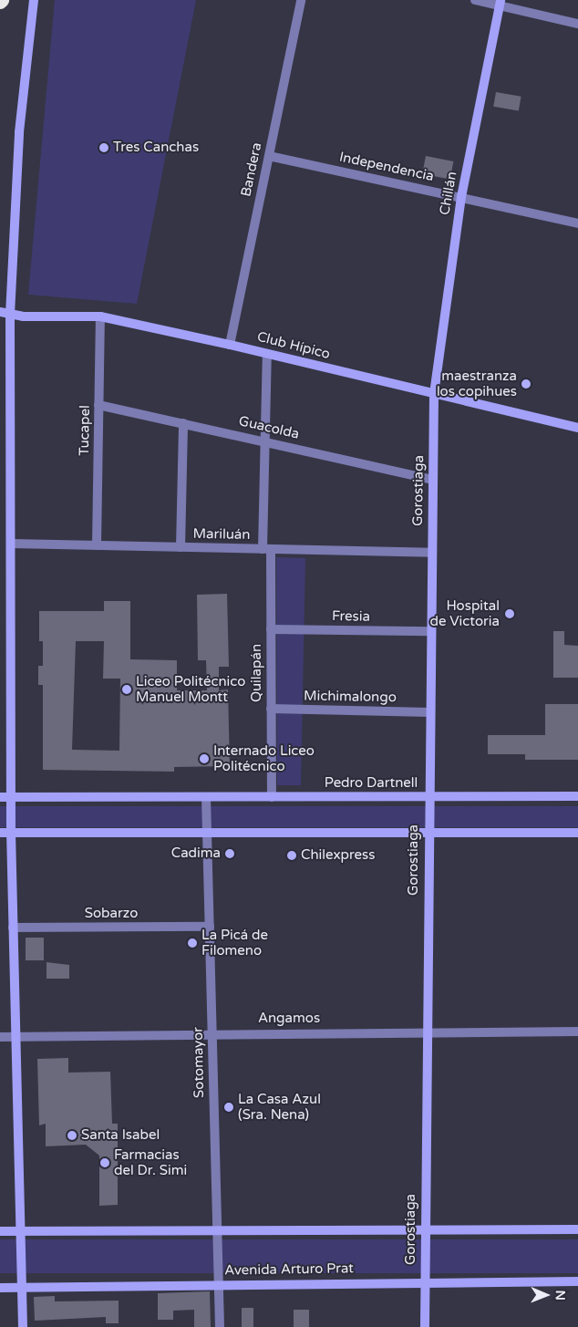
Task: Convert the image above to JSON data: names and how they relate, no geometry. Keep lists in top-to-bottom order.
{
  "streets": {
    "street": [
      "Independencia",
      "Bandera",
      "Chillán",
      "Club Hípico",
      "Guacolda",
      "Tucapel",
      "Gorostiaga",
      "Mariluán",
      "Fresia",
      "Quilapán",
      "Michimalongo",
      "Pedro Dartnell",
      "Sobarzo",
      "Angamos",
      "Sotomayor",
      "Avenida Arturo Prat"
    ]
  },
  "crossings": [
    ["Independencia", "Bandera"],
    ["Independencia", "Chillán"],
    ["Bandera", "Club Hípico"],
    ["Chillán", "Club Hípico"],
    ["Chillán", "Gorostiaga"],
    ["Club Hípico", "Tucapel"],
    ["Club Hípico", "Gorostiaga"],
    ["Club Hípico", "Quilapán"],
    ["Guacolda", "Tucapel"],
    ["Guacolda", "Gorostiaga"],
    ["Guacolda", "Quilapán"],
    ["Tucapel", "Mariluán"],
    ["Gorostiaga", "Mariluán"],
    ["Gorostiaga", "Fresia"],
    ["Gorostiaga", "Michimalongo"],
    ["Gorostiaga", "Pedro Dartnell"],
    ["Gorostiaga", "Angamos"],
    ["Gorostiaga", "Avenida Arturo Prat"],
    ["Mariluán", "Quilapán"],
    ["Fresia", "Quilapán"],
    ["Quilapán", "Michimalongo"],
    ["Quilapán", "Pedro Dartnell"],
    ["Pedro Dartnell", "Sotomayor"],
    ["Sobarzo", "Sotomayor"],
    ["Angamos", "Sotomayor"],
    ["Sotomayor", "Avenida Arturo Prat"]
  ],
  "places": [
    "Tres Canchas",
    "maestranza los copihues",
    "Hospital de Victoria",
    "Liceo Politécnico Manuel Montt",
    "Internado Liceo Politécnico",
    "Cadima",
    "Chilexpress",
    "La Picá de Filomeno",
    "La Casa Azul (Sra. Nena)",
    "Santa Isabel",
    "Farmacias del Dr. Simi"
  ],
  "north": "right"
}
